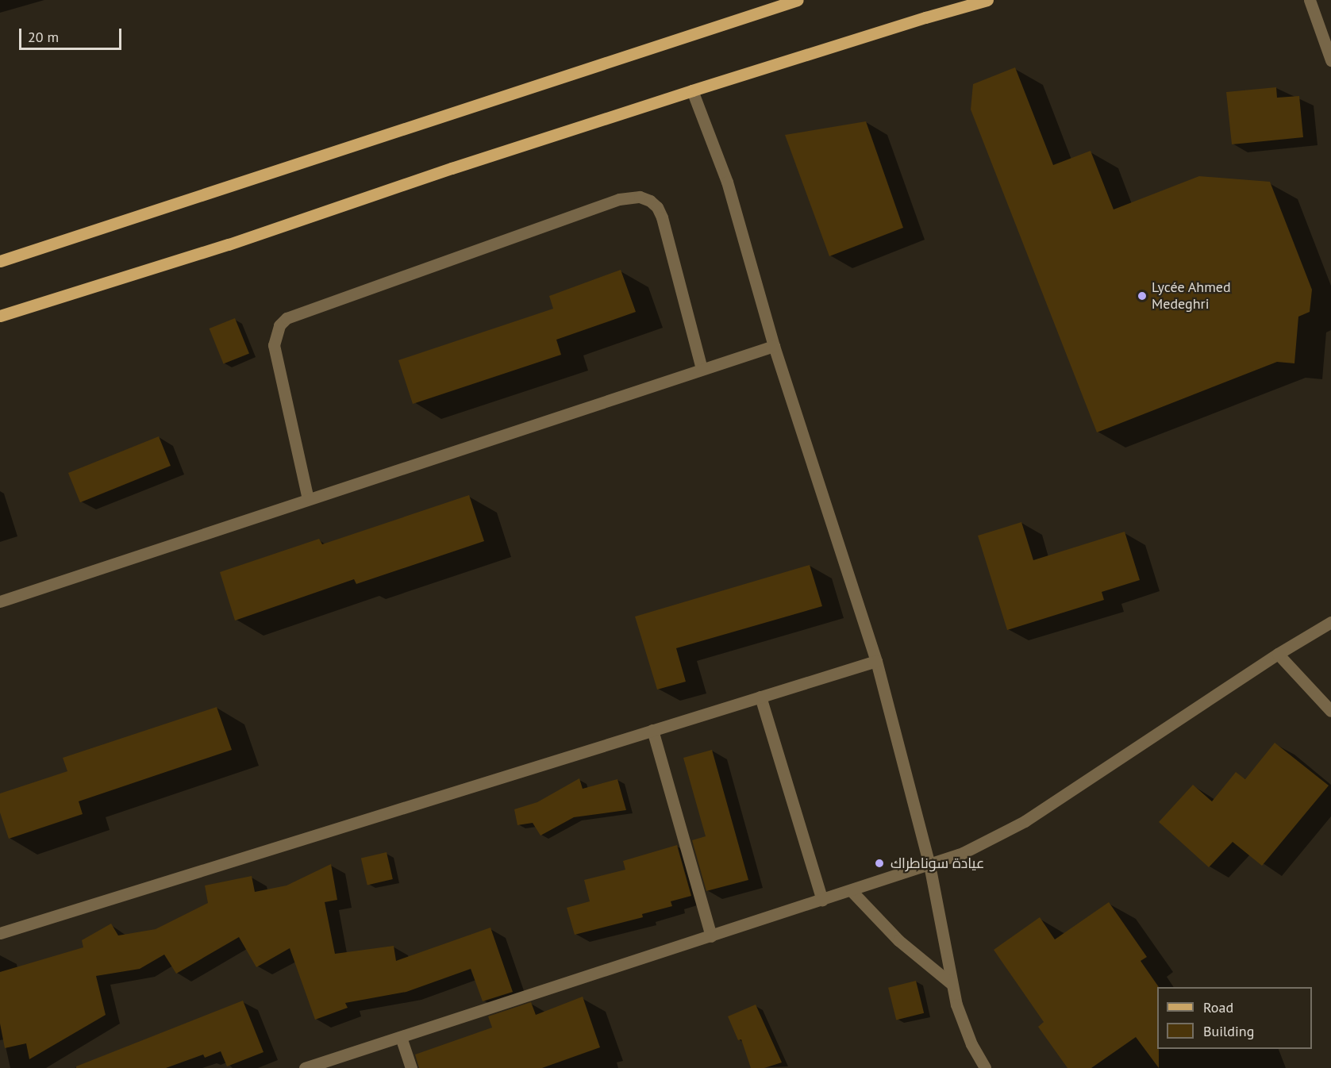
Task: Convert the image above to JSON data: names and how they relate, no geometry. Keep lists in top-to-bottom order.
{
  "places": ["Lycée Ahmed Medeghri", "عيادة سوناطراك"],
  "legend": ["Road", "Building"],
  "scale_bar": "20 m"
}
